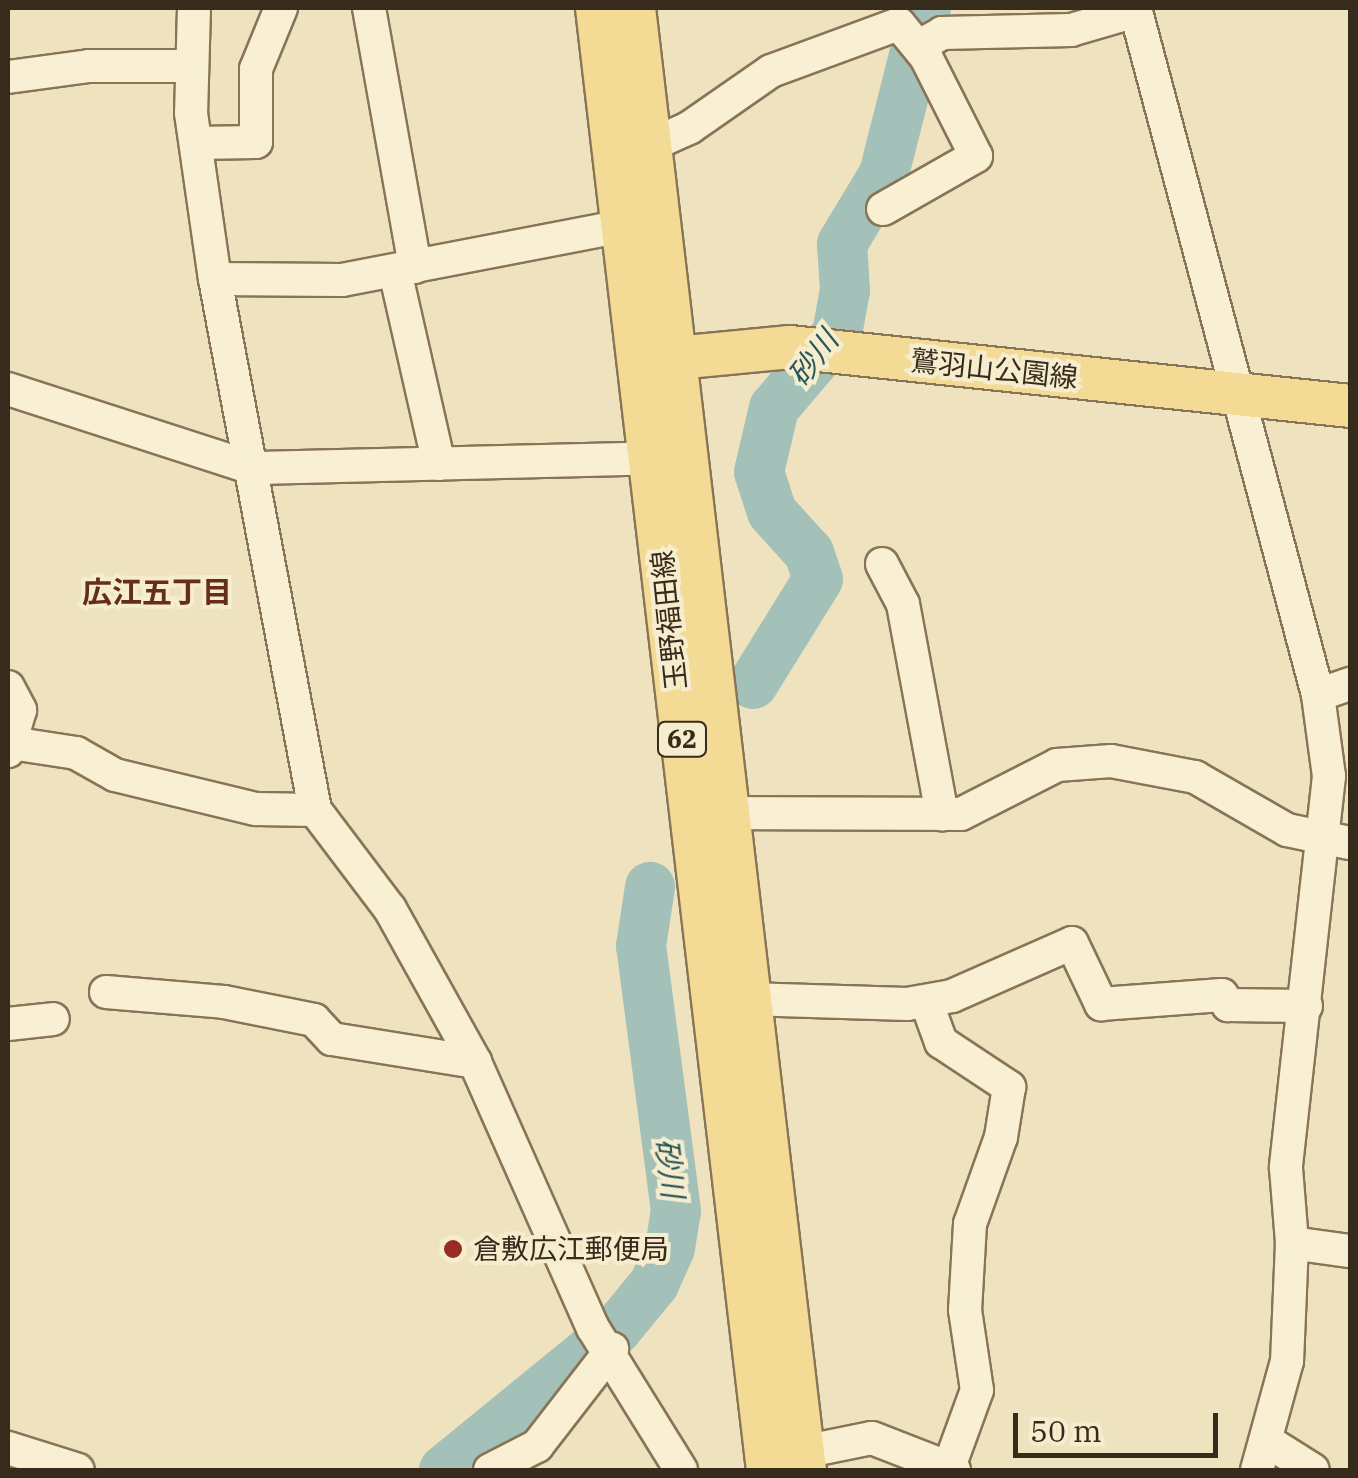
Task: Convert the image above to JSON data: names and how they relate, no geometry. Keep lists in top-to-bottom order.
{
  "streets": {
    "main road": ["鷲羽山公園線", "玉野福田線", "62"]
  },
  "crossings": [
    ["鷲羽山公園線", "玉野福田線"]
  ],
  "districts": ["広江五丁目"],
  "water": ["砂川"],
  "places": ["倉敷広江郵便局"],
  "scale_bar": "50 m"
}
